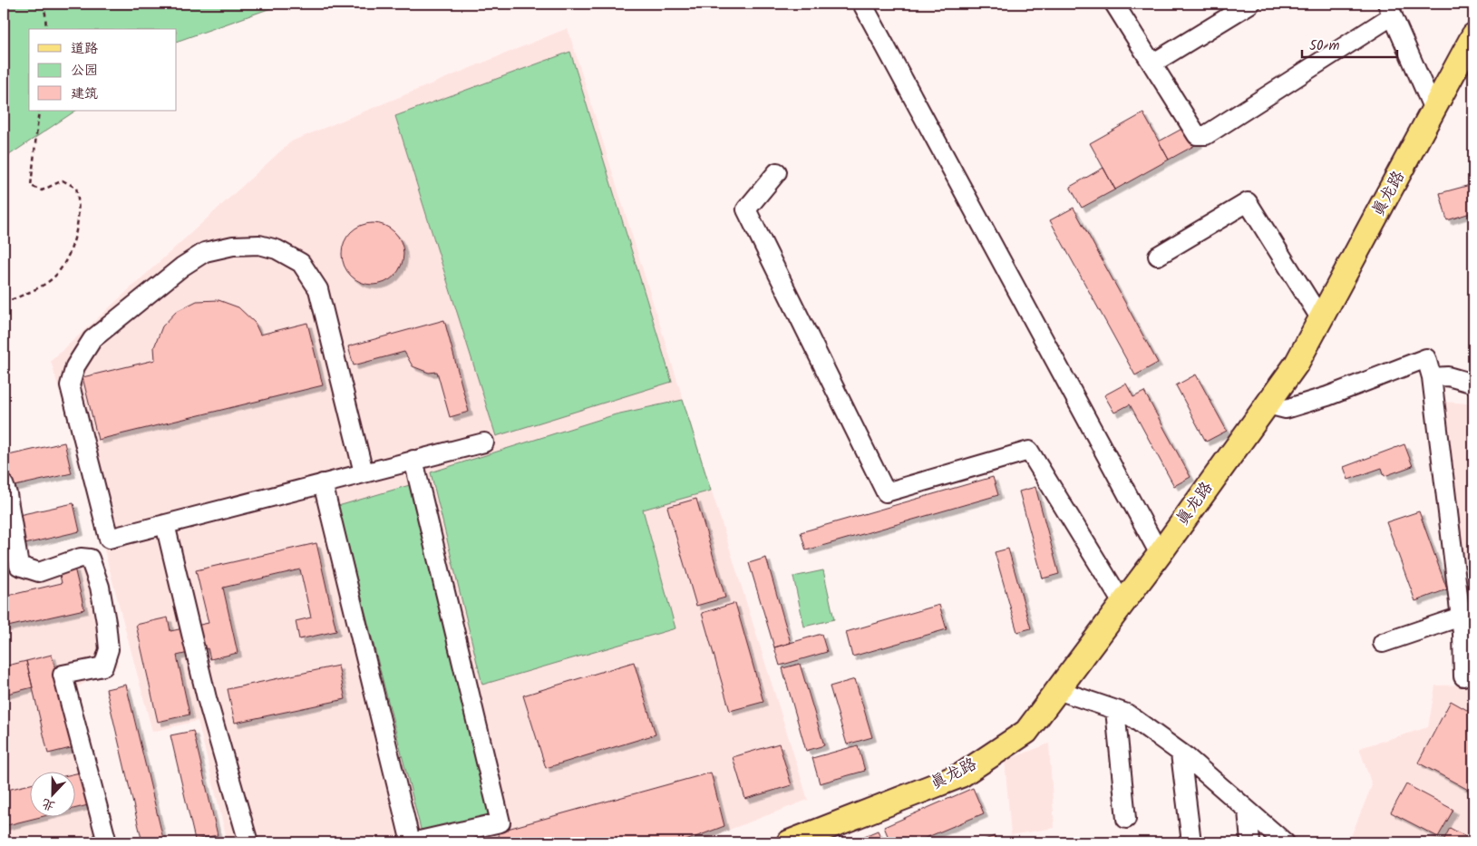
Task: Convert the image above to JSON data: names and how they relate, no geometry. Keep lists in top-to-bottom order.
{
  "streets": {
    "main road": ["真龙路"]
  },
  "legend": ["道路", "公园", "建筑"],
  "scale_bar": "50 m",
  "north": "bottom"
}
